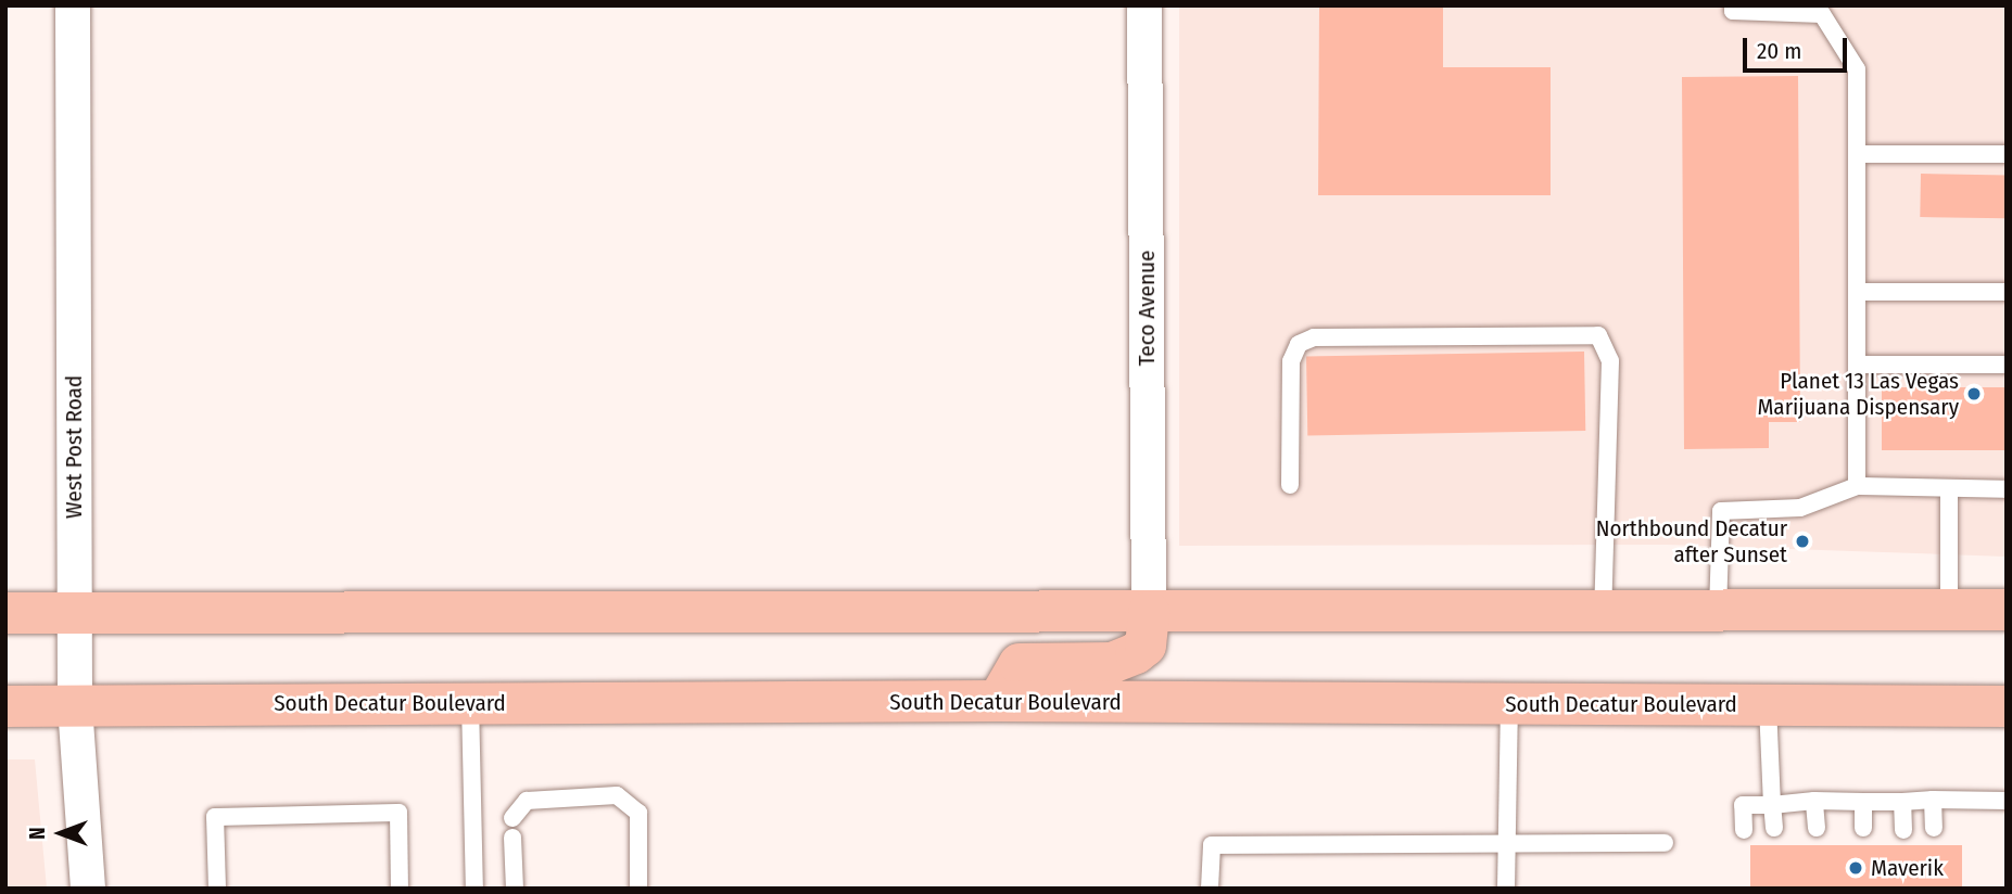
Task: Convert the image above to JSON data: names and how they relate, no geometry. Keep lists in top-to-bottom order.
{
  "streets": {
    "main road": ["South Decatur Boulevard"],
    "street": ["Teco Avenue", "West Post Road"]
  },
  "crossings": [
    ["West Post Road", "South Decatur Boulevard"]
  ],
  "places": ["Planet 13 Las Vegas Marijuana Dispensary", "Northbound Decatur after Sunset", "Maverik"],
  "scale_bar": "20 m",
  "north": "left"
}
